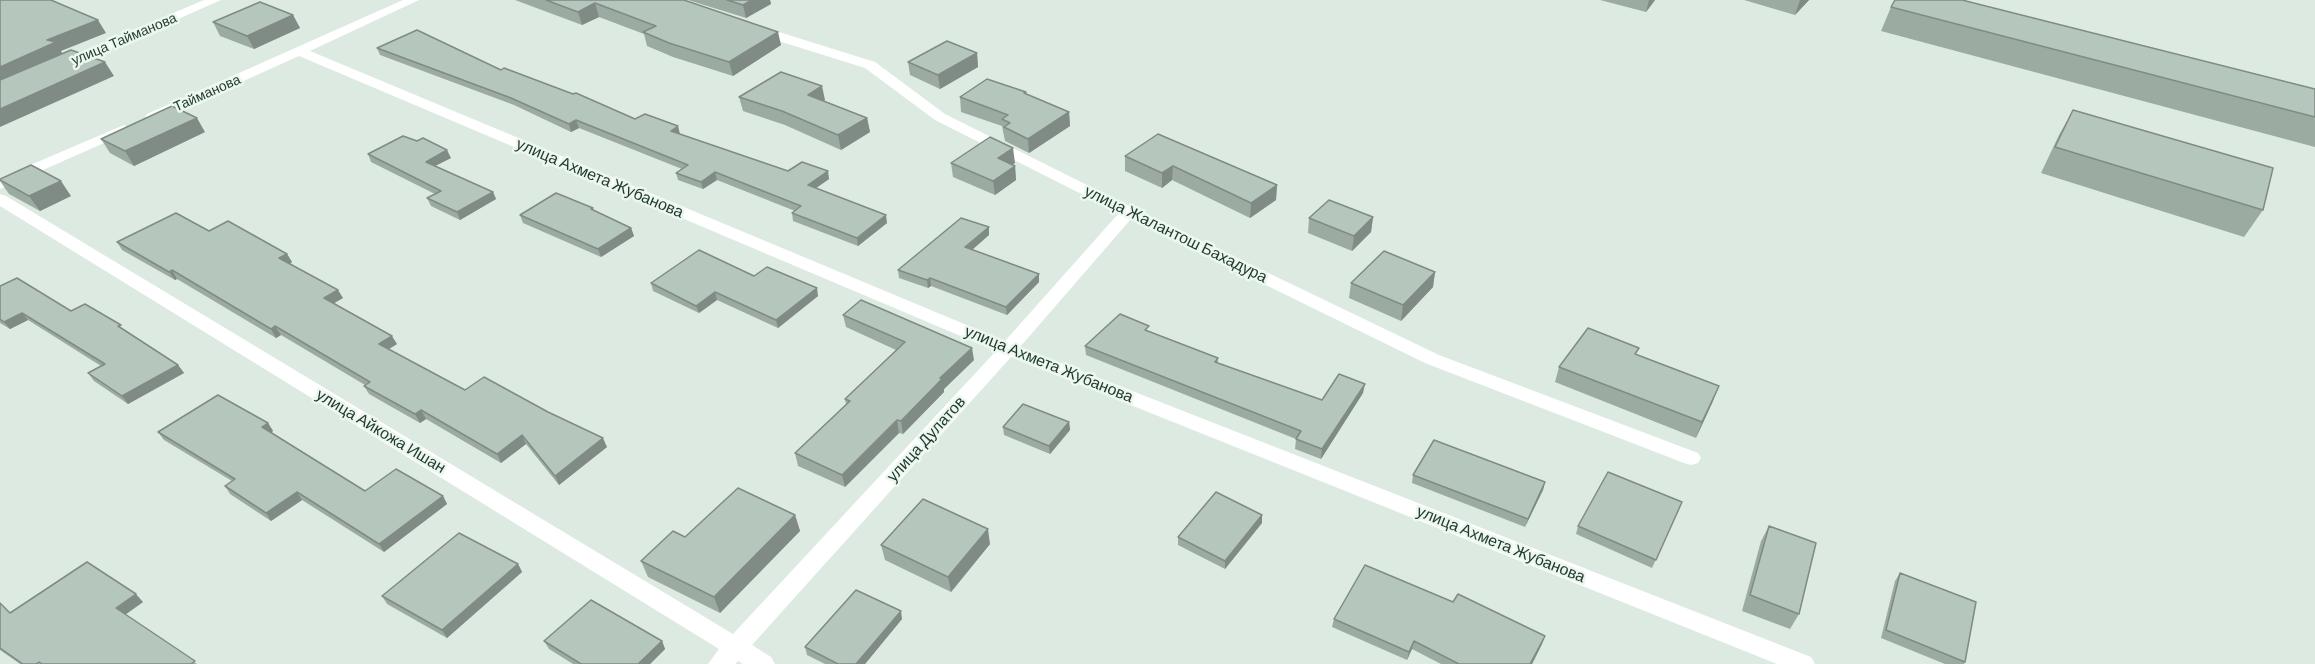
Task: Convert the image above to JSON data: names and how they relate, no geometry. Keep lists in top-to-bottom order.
{
  "streets": {
    "street": [
      "улица Тайманова",
      "Тайманова",
      "улица Ахмета Жубанова",
      "улица Жалантош Бахадура",
      "улица Айкожа Ишан",
      "улица Дулатов"
    ]
  },
  "crossings": [
    ["Тайманова", "улица Ахмета Жубанова"],
    ["улица Ахмета Жубанова", "улица Дулатов"],
    ["улица Жалантош Бахадура", "улица Дулатов"],
    ["улица Айкожа Ишан", "улица Дулатов"]
  ]
}
